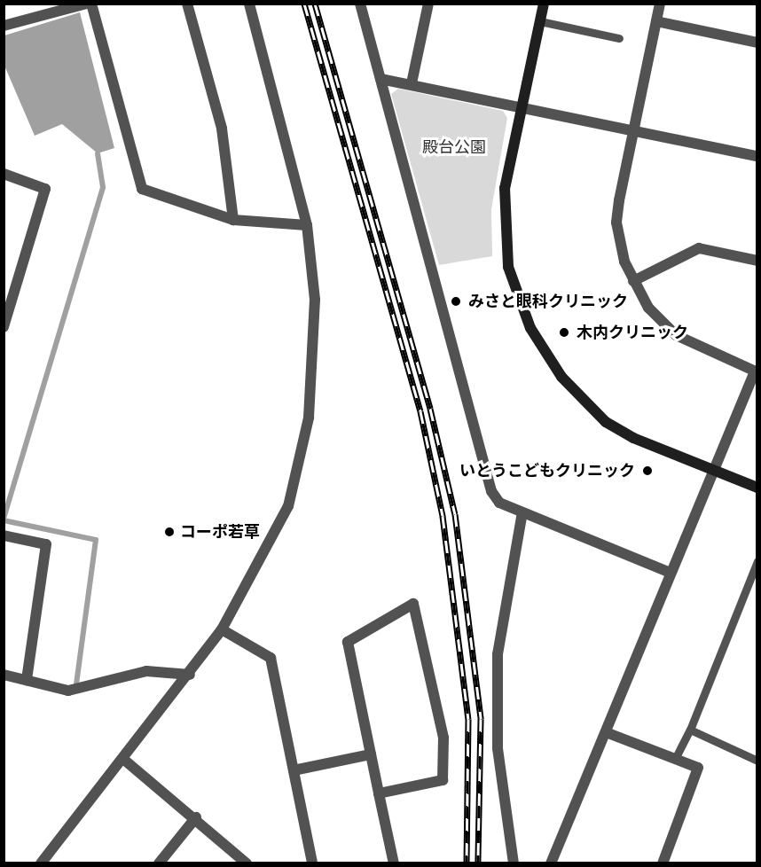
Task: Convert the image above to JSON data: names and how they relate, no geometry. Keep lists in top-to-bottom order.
{
  "parks": ["殿台公園"],
  "places": [
    "みさと眼科クリニック",
    "木内クリニック",
    "いとうこどもクリニック",
    "コーポ若草"
  ]
}
